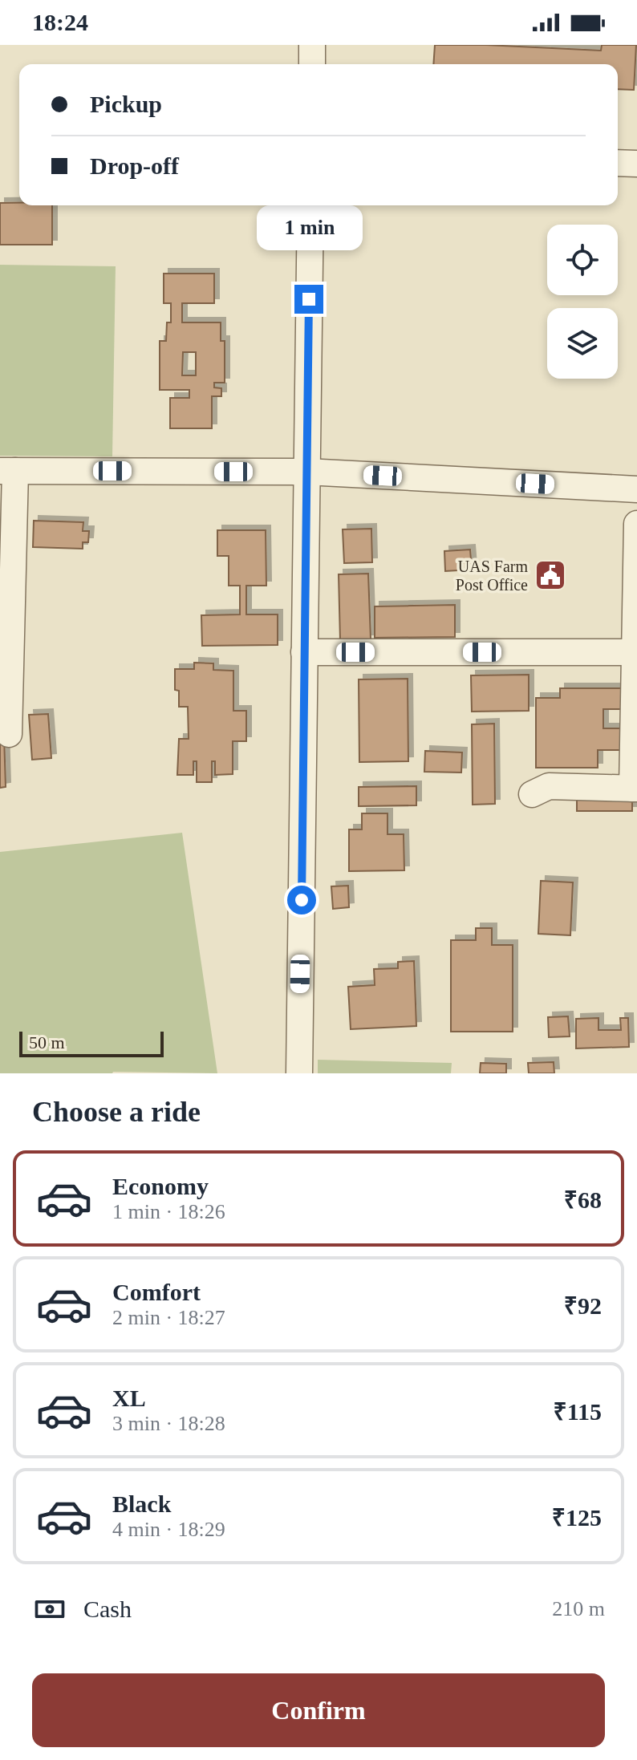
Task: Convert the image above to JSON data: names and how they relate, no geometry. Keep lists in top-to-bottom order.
{
  "places": {
    "public building": ["UAS Farm Post Office"]
  },
  "scale_bar": "50 m",
  "page": {
    "status": "18:24",
    "banner": ["Pickup", "Drop-off"],
    "bubble": "1 min",
    "scale": "50 m",
    "heading": "Choose a ride",
    "list": [
      {
        "name": "Economy",
        "note": "1 min · 18:26",
        "value": "₹68"
      },
      {
        "name": "Comfort",
        "note": "2 min · 18:27",
        "value": "₹92"
      },
      {
        "name": "XL",
        "note": "3 min · 18:28",
        "value": "₹115"
      },
      {
        "name": "Black",
        "note": "4 min · 18:29",
        "value": "₹125"
      }
    ],
    "pay": ["Cash", "210 m"],
    "buttons": "Confirm"
  }
}
